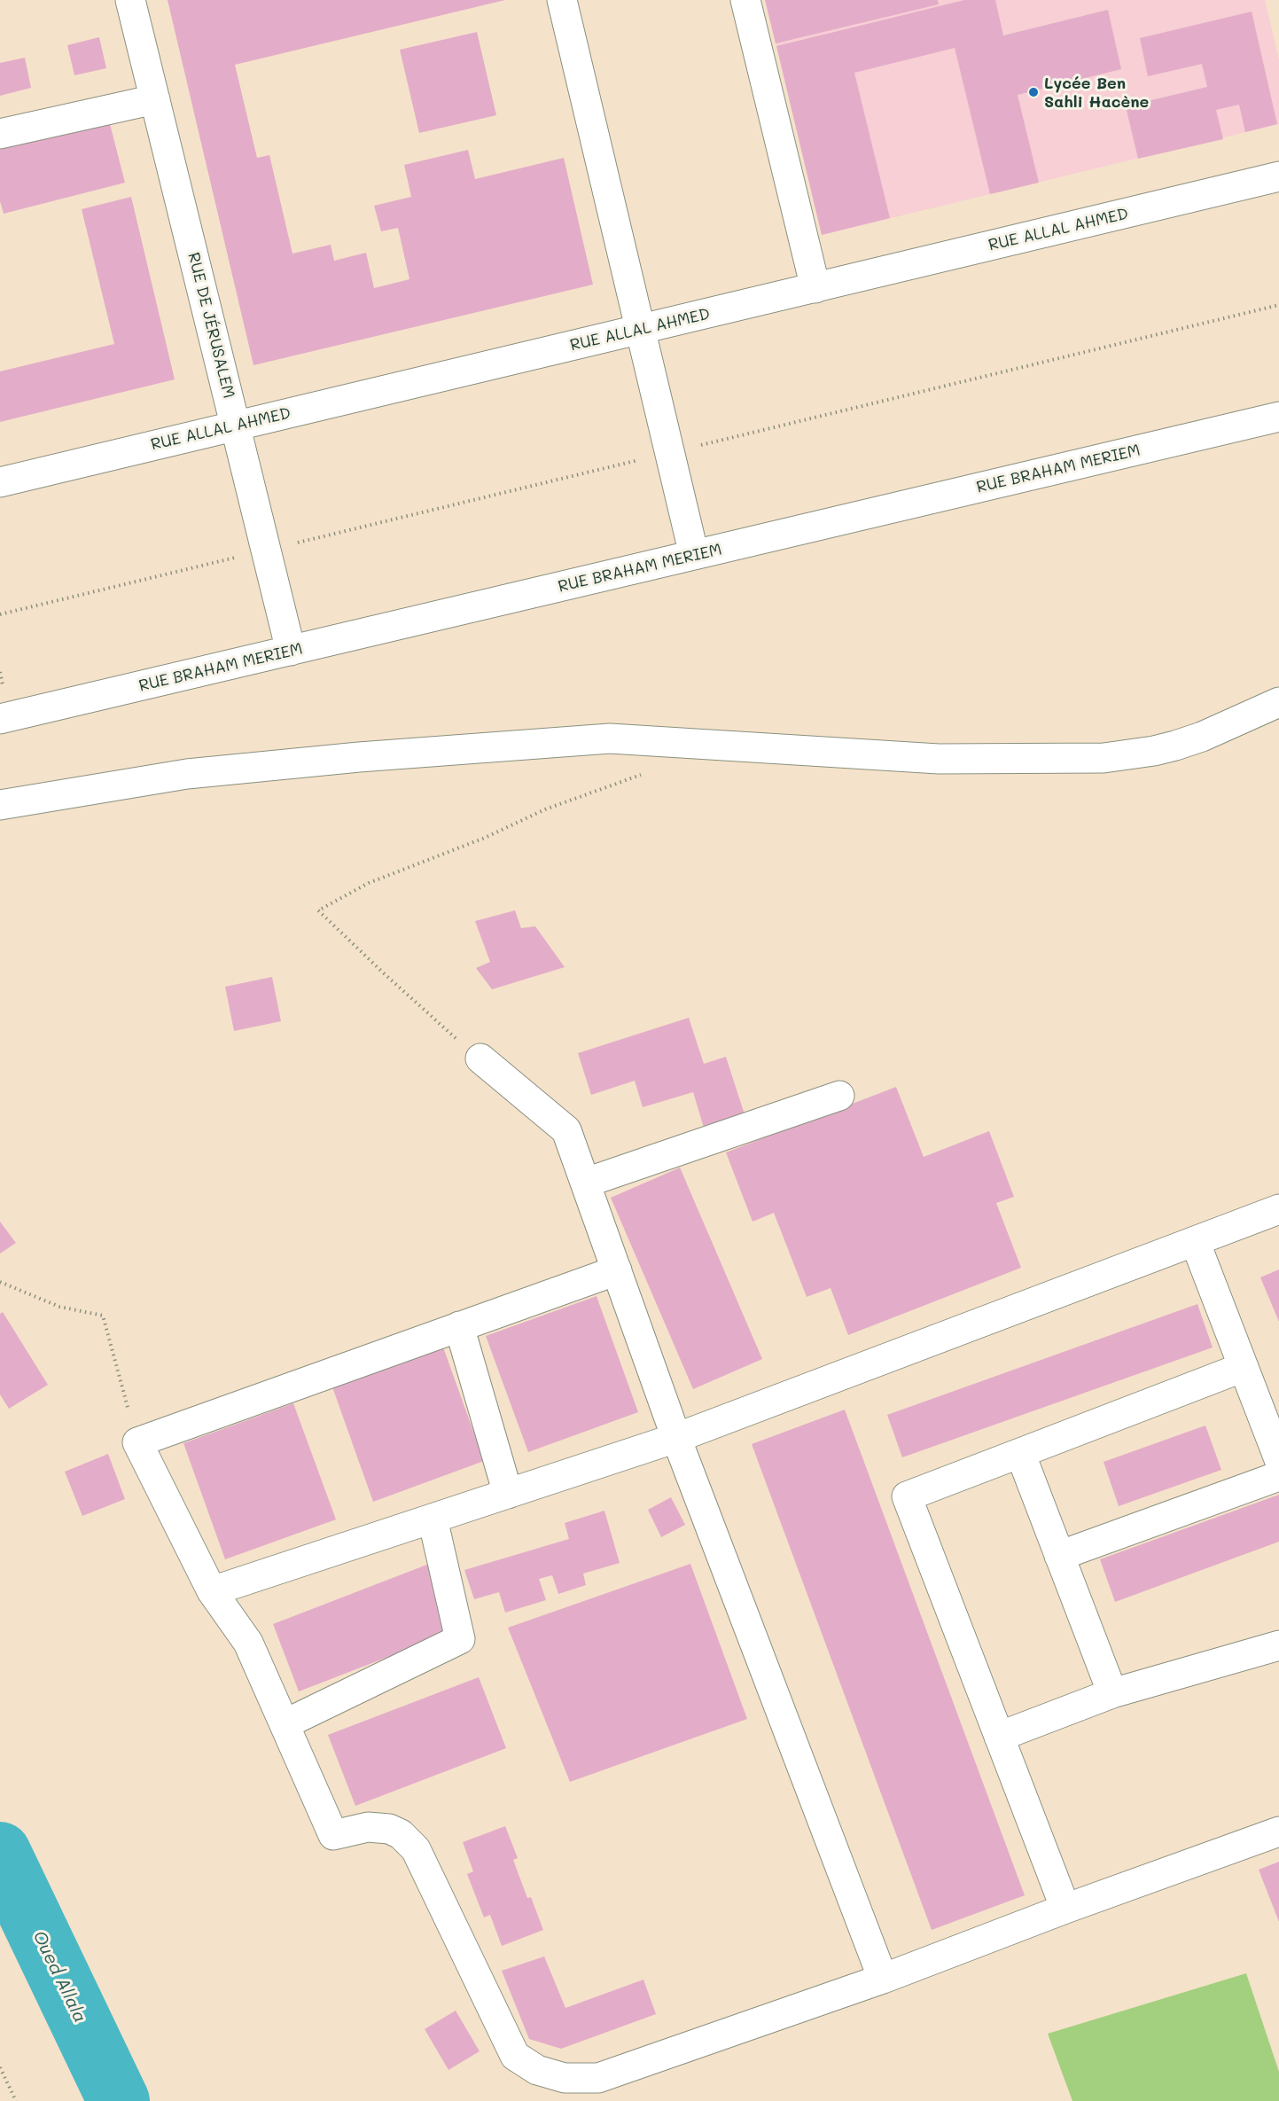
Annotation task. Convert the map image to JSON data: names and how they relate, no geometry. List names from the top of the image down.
{
  "streets": {
    "street": ["RUE ALLAL AHMED", "RUE DE JÉRUSALEM", "RUE BRAHAM MERIEM"]
  },
  "crossings": [
    ["RUE ALLAL AHMED", "RUE DE JÉRUSALEM"],
    ["RUE DE JÉRUSALEM", "RUE BRAHAM MERIEM"]
  ],
  "water": ["Oued Allala"],
  "places": ["Lycée Ben Sahli Hacène"]
}
